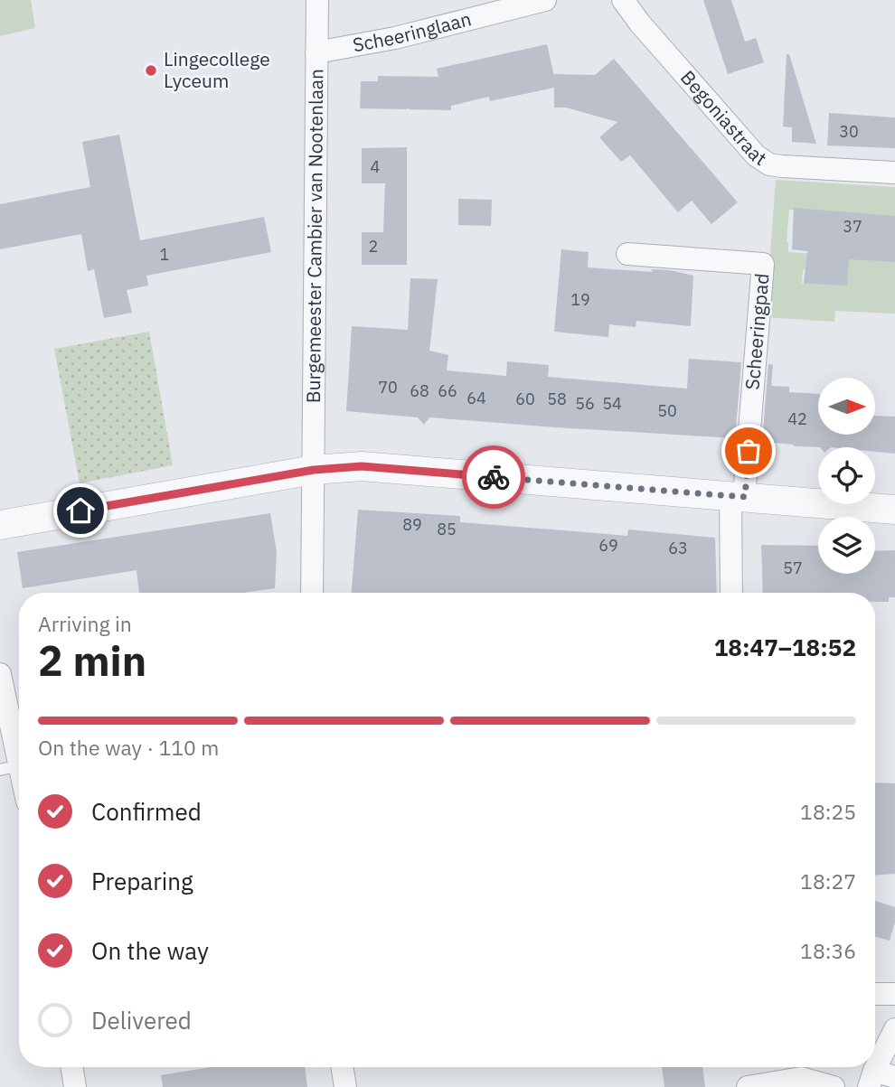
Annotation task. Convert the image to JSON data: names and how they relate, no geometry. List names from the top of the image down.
{
  "streets": {
    "street": [
      "Scheeringlaan",
      "Begoniastraat",
      "Burgemeester Cambier van Nootenlaan",
      "Scheeringpad"
    ]
  },
  "crossings": [
    ["Scheeringlaan", "Burgemeester Cambier van Nootenlaan"]
  ],
  "places": ["Lingecollege Lyceum"],
  "house_numbers": [
    "30",
    "4",
    "37",
    "2",
    "1",
    "19",
    "70",
    "68",
    "66",
    "64",
    "60",
    "58",
    "56",
    "54",
    "50",
    "42",
    "89",
    "85",
    "69",
    "63",
    "57"
  ],
  "north": "right",
  "page": {
    "heading": ["2 min", "Arriving in", "18:47–18:52"],
    "bar": "On the way · 110 m",
    "list": [
      ["Confirmed", "18:25"],
      ["Preparing", "18:27"],
      ["On the way", "18:36"],
      "Delivered"
    ]
  }
}
